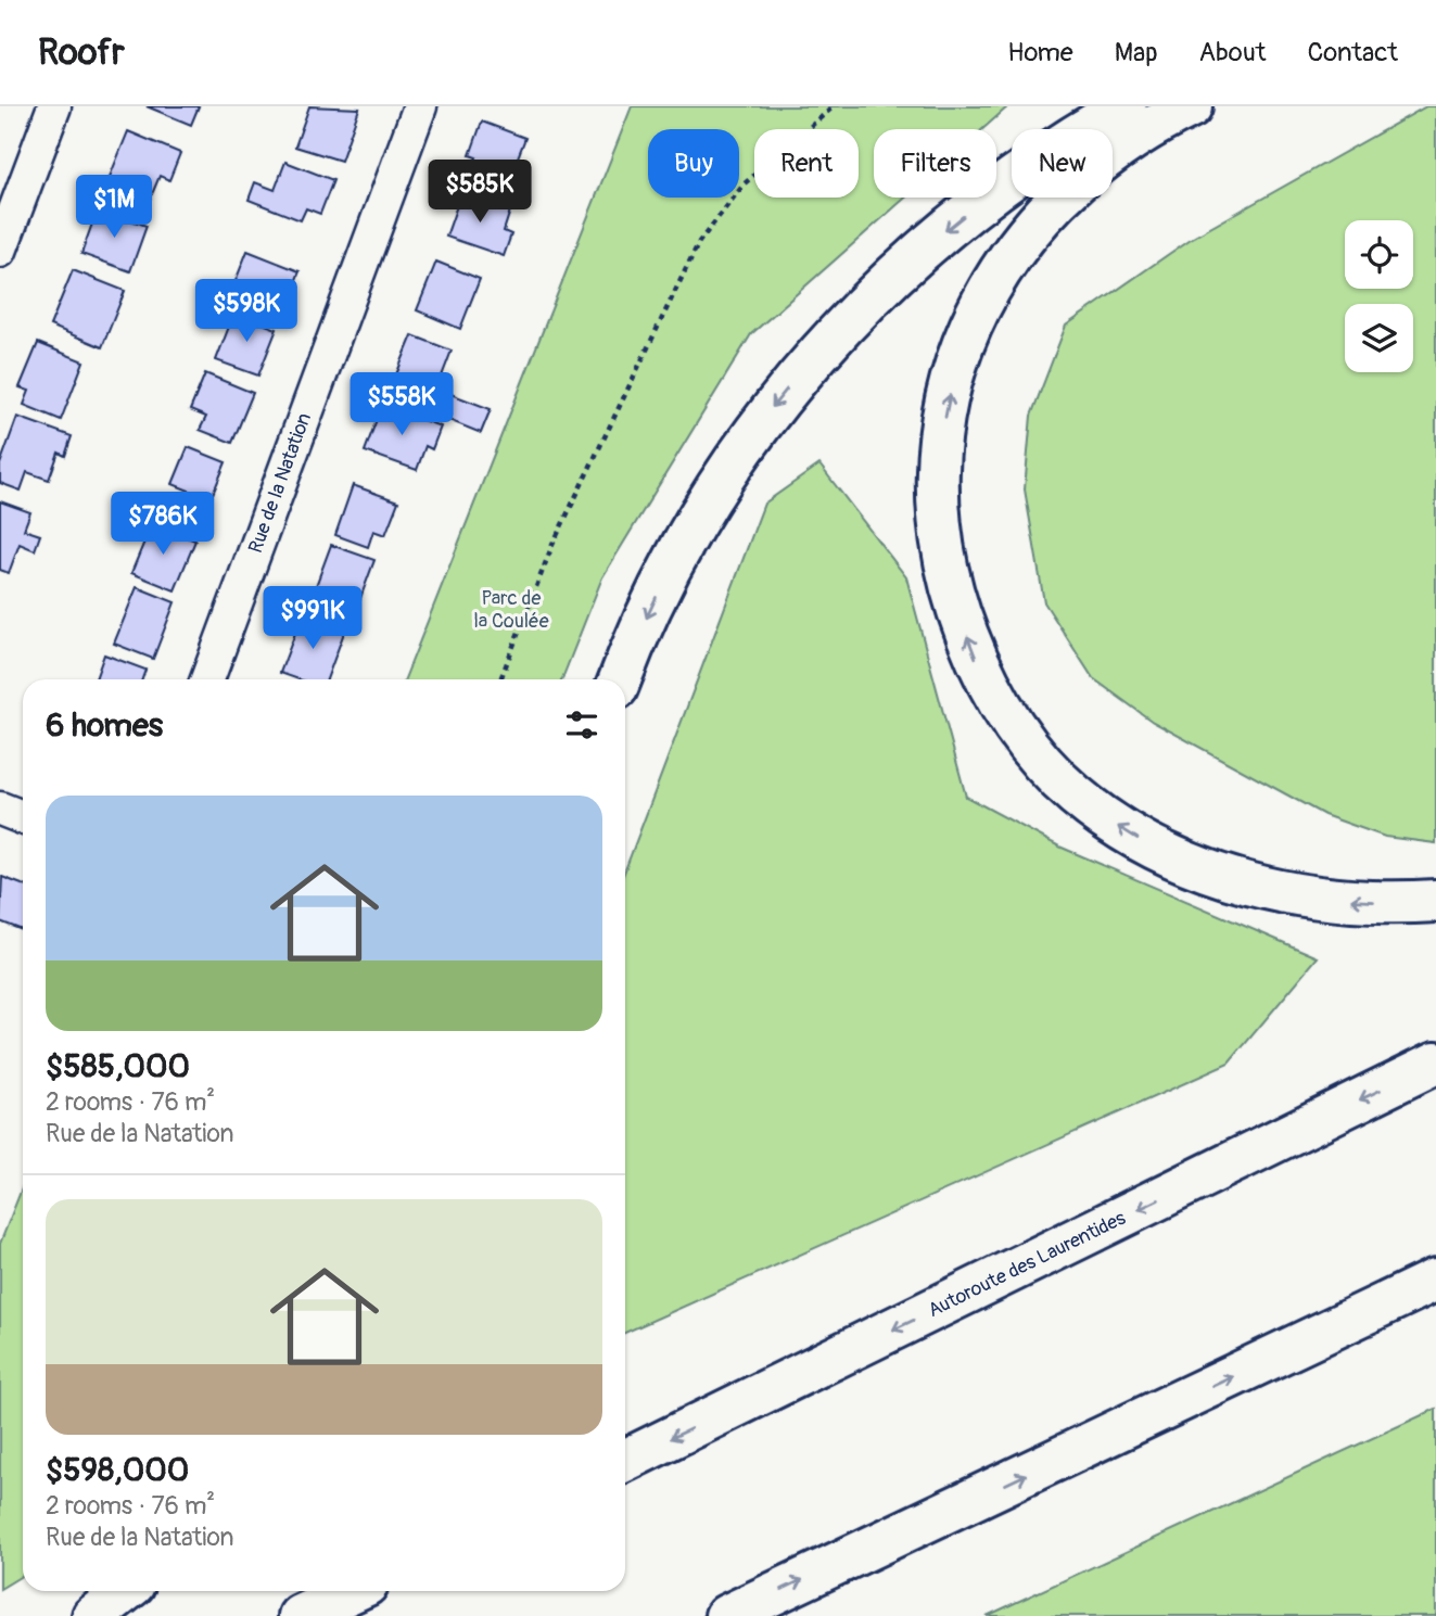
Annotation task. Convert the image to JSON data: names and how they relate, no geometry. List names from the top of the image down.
{
  "streets": {
    "highway": ["Autoroute des Laurentides"],
    "street": ["Rue de la Natation"]
  },
  "parks": ["Parc de la Coulée"],
  "page": {
    "header": "Roofr",
    "nav": [
      "Home",
      "Map",
      "About",
      "Contact"
    ],
    "chip": [
      "Buy",
      "Rent",
      "Filters",
      "New"
    ],
    "price": [
      "$585K",
      "$1M",
      "$598K",
      "$558K",
      "$786K",
      "$991K"
    ],
    "heading": "6 homes",
    "list": [
      {
        "name": "$585,000",
        "note": "2 rooms · 76 m² · Rue de la Natation"
      },
      {
        "name": "$598,000",
        "note": "2 rooms · 76 m² · Rue de la Natation"
      }
    ]
  }
}
